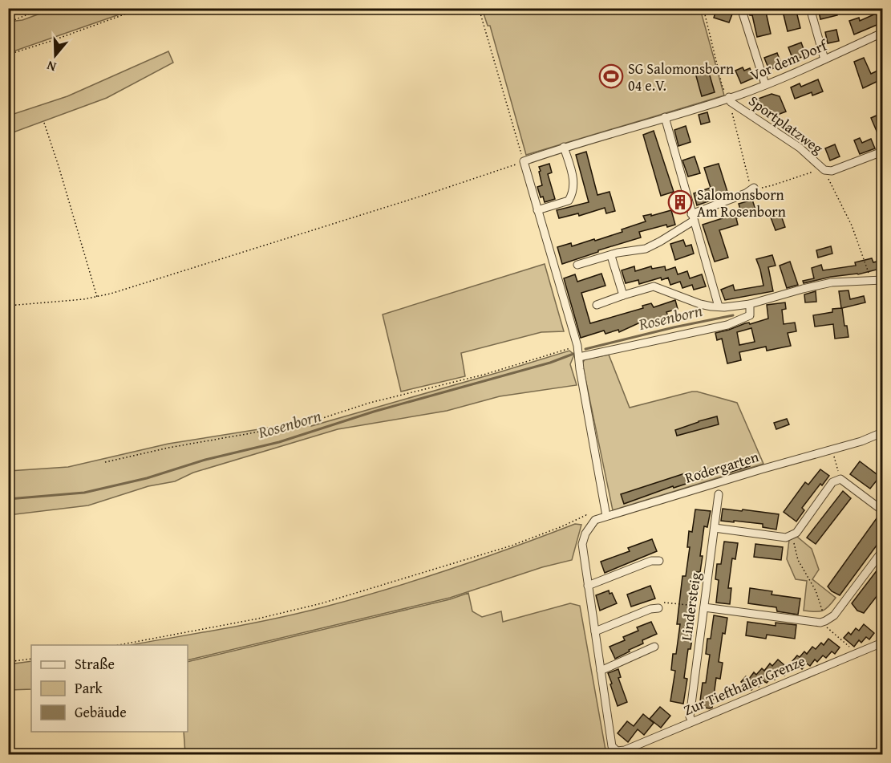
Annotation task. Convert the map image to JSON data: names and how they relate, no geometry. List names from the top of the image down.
{
  "streets": {
    "street": [
      "Vor dem Dorf",
      "Sportplatzweg",
      "Rodergarten",
      "Lindersteig",
      "Zur Tiefthaler Grenze"
    ]
  },
  "crossings": [
    ["Vor dem Dorf", "Sportplatzweg"],
    ["Lindersteig", "Zur Tiefthaler Grenze"]
  ],
  "water": ["Rosenborn"],
  "places": {
    "sports": ["SG Salomonsborn 04 e.V."],
    "building": ["Salomonsborn Am Rosenborn"]
  },
  "legend": ["Straße", "Park", "Gebäude"],
  "north": "bottom"
}
